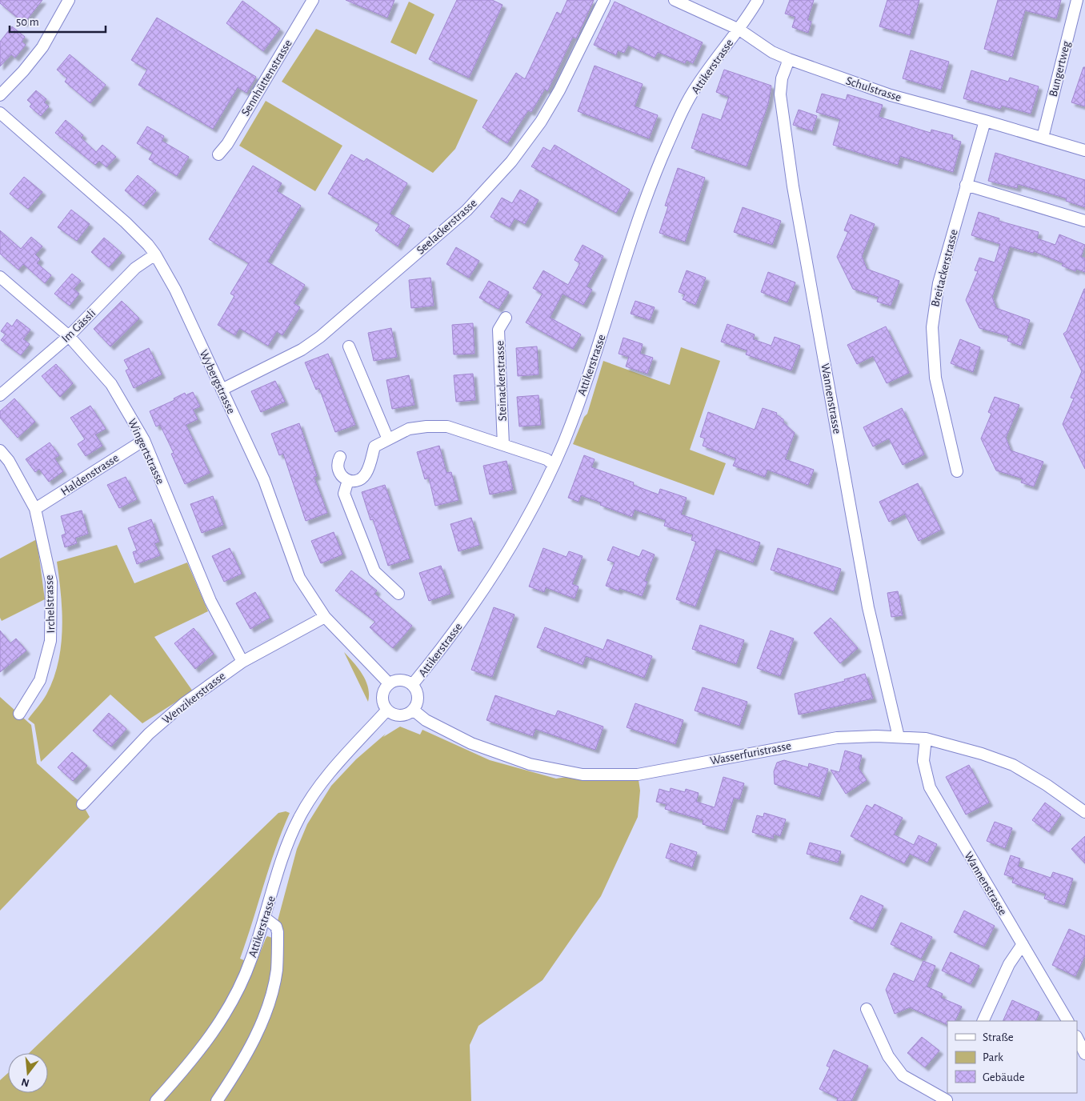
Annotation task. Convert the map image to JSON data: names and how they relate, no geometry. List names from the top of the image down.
{
  "streets": {
    "street": [
      "Attikerstrasse",
      "Bungertweg",
      "Sennhüttenstrasse",
      "Schulstrasse",
      "Seelackerstrasse",
      "Breitackerstrasse",
      "Im Gässli",
      "Steinackerstrasse",
      "Wybergstrasse",
      "Wannenstrasse",
      "Wingertstrasse",
      "Haldenstrasse",
      "Irchelstrasse",
      "Wenzikerstrasse",
      "Wasserfuristrasse"
    ]
  },
  "crossings": [
    ["Attikerstrasse", "Schulstrasse"],
    ["Attikerstrasse", "Wybergstrasse"],
    ["Attikerstrasse", "Wasserfuristrasse"],
    ["Bungertweg", "Schulstrasse"],
    ["Schulstrasse", "Breitackerstrasse"],
    ["Schulstrasse", "Wannenstrasse"],
    ["Seelackerstrasse", "Wybergstrasse"],
    ["Im Gässli", "Wybergstrasse"],
    ["Im Gässli", "Wingertstrasse"],
    ["Wybergstrasse", "Wenzikerstrasse"],
    ["Wybergstrasse", "Wasserfuristrasse"],
    ["Wannenstrasse", "Wasserfuristrasse"],
    ["Wingertstrasse", "Haldenstrasse"],
    ["Wingertstrasse", "Wenzikerstrasse"],
    ["Haldenstrasse", "Irchelstrasse"]
  ],
  "legend": ["Straße", "Park", "Gebäude"],
  "scale_bar": "50 m",
  "north": "bottom"
}
